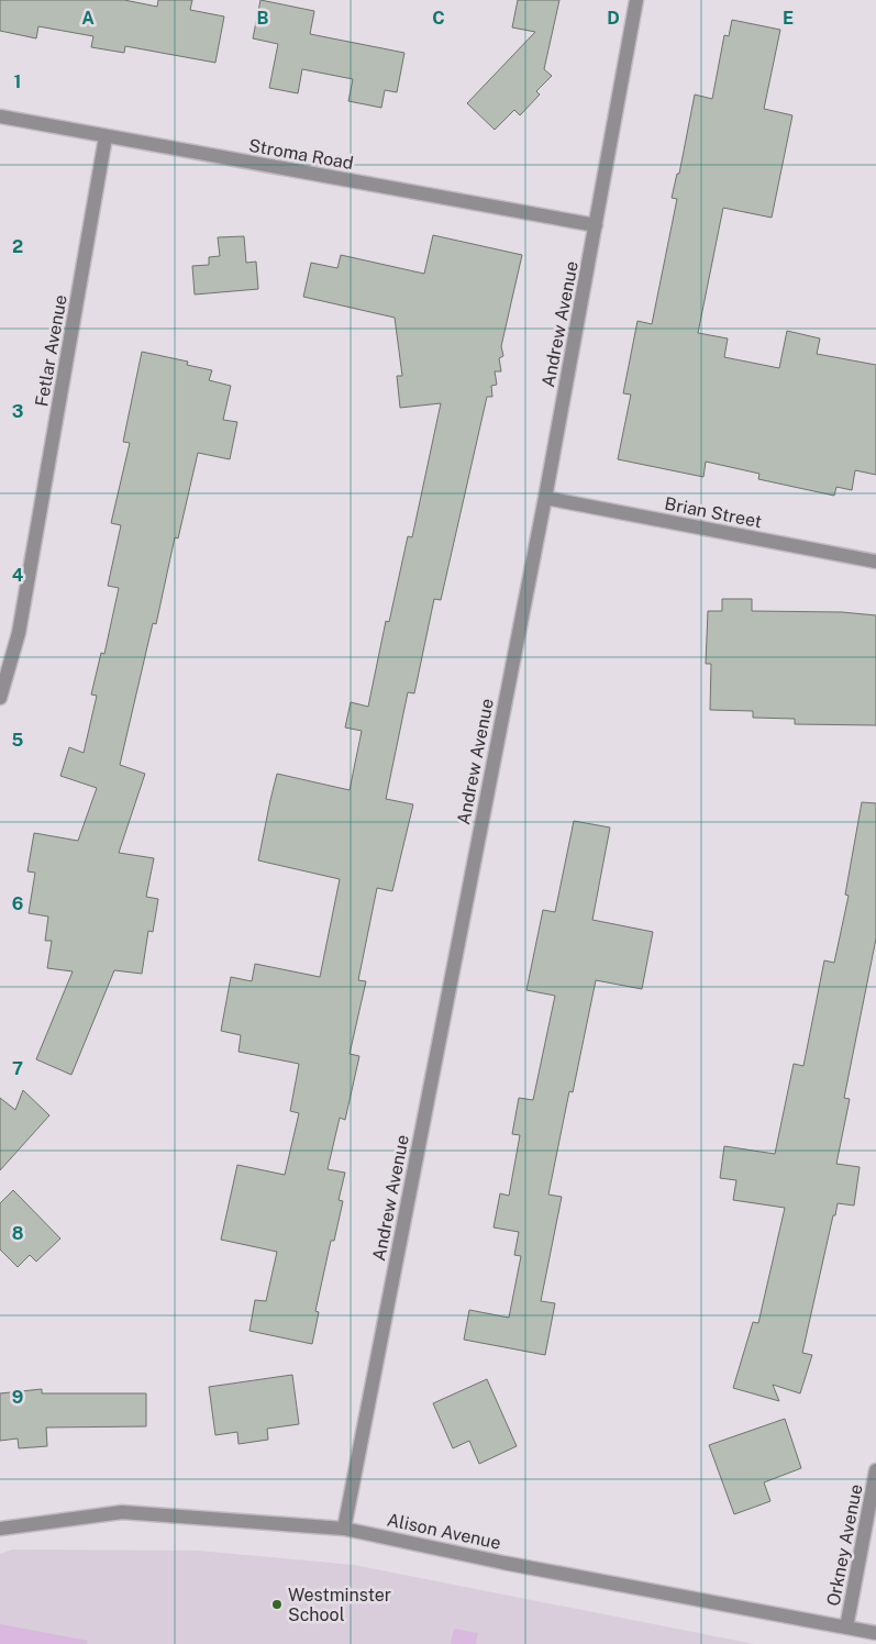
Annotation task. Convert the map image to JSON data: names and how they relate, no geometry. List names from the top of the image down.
{
  "streets": {
    "street": [
      "Stroma Road",
      "Andrew Avenue",
      "Fetlar Avenue",
      "Brian Street",
      "Alison Avenue",
      "Orkney Avenue"
    ]
  },
  "crossings": [
    ["Stroma Road", "Andrew Avenue"],
    ["Stroma Road", "Fetlar Avenue"],
    ["Andrew Avenue", "Brian Street"],
    ["Andrew Avenue", "Alison Avenue"],
    ["Alison Avenue", "Orkney Avenue"]
  ],
  "places": ["Westminster School"],
  "grid": {
    "columns": [
      "A",
      "B",
      "C",
      "D",
      "E"
    ],
    "rows": [
      "1",
      "2",
      "3",
      "4",
      "5",
      "6",
      "7",
      "8",
      "9"
    ]
  }
}
